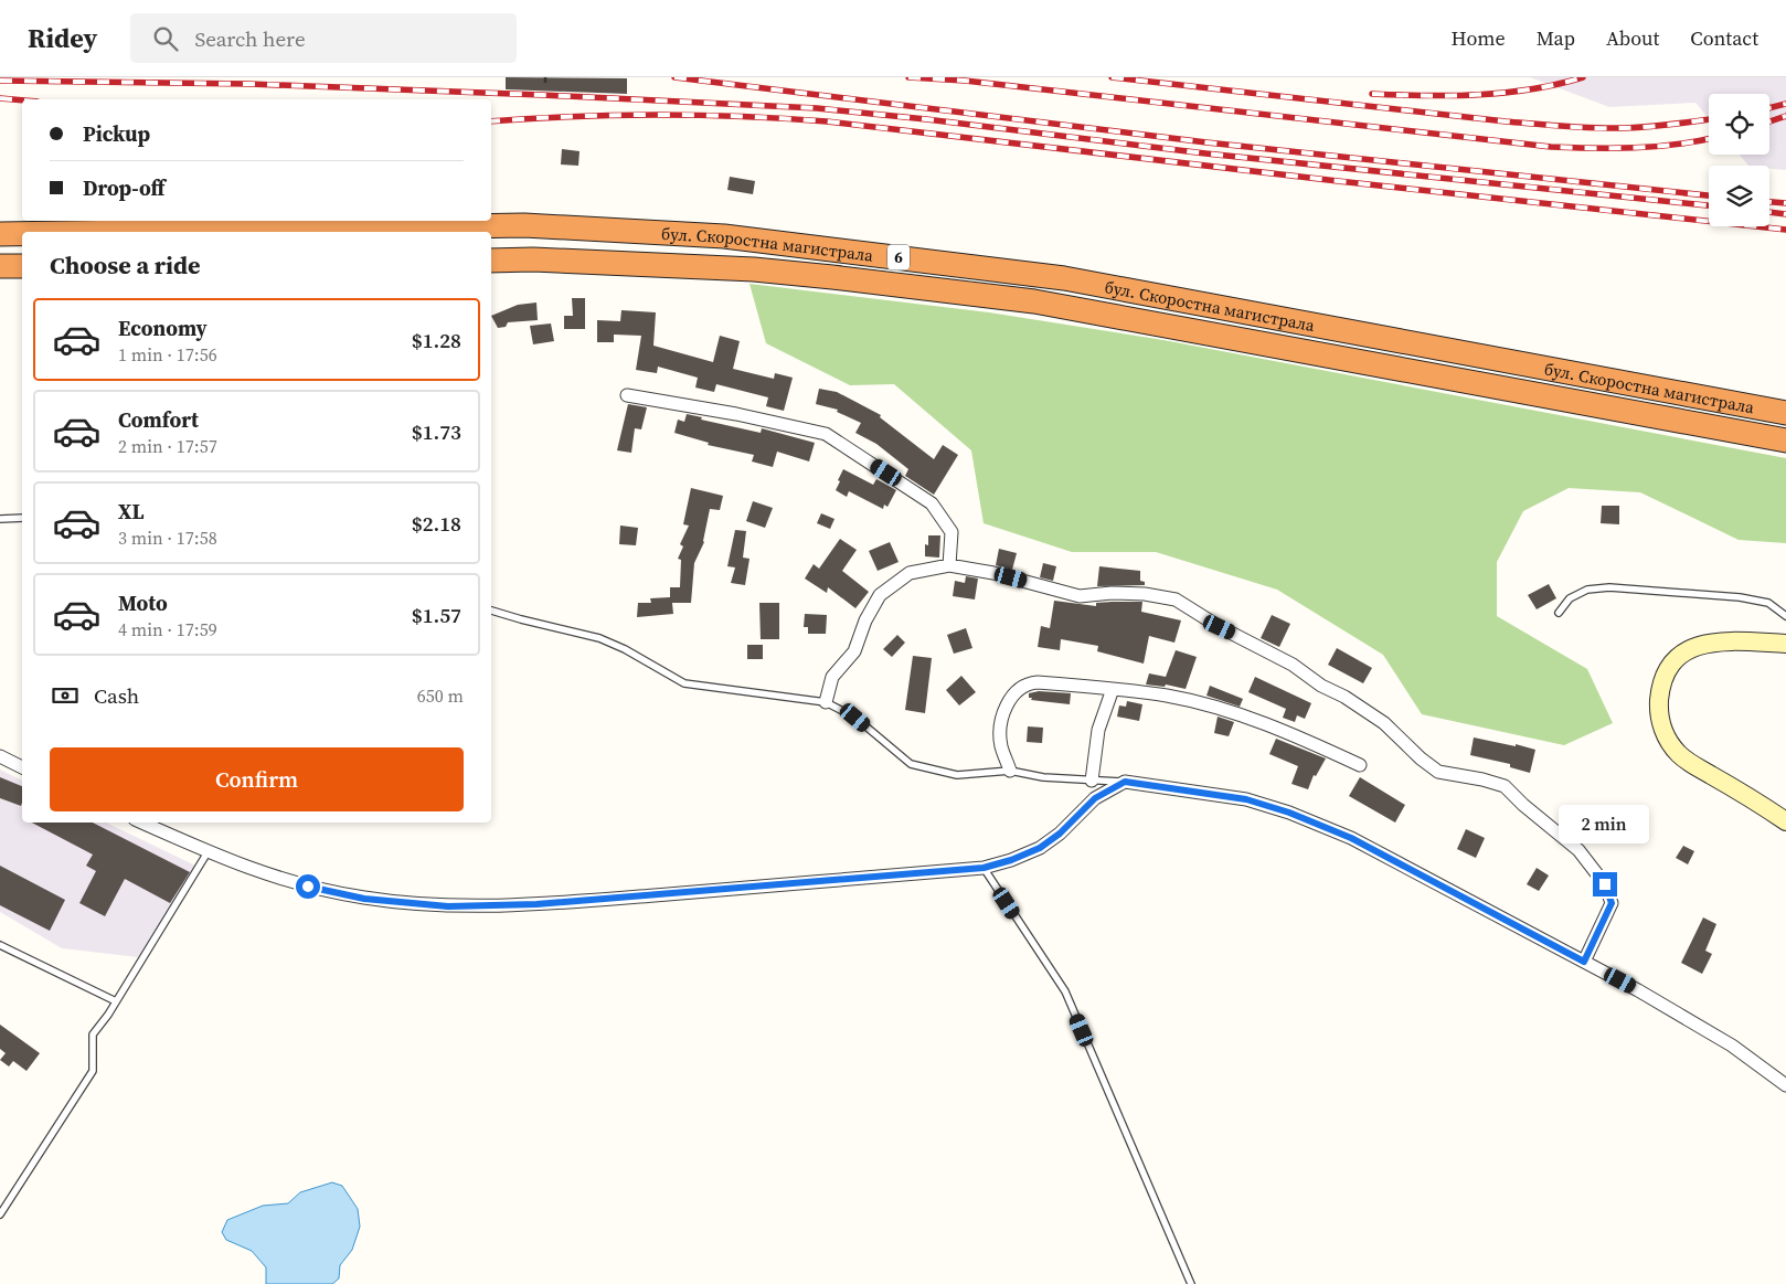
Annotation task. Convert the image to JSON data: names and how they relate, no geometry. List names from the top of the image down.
{
  "streets": {
    "highway": ["бул. Скоростна магистрала", "6"]
  },
  "page": {
    "header": "Ridey",
    "search": "Search here",
    "nav": [
      "Home",
      "Map",
      "About",
      "Contact"
    ],
    "banner": ["Pickup", "Drop-off"],
    "heading": "Choose a ride",
    "list": [
      {
        "name": "Economy",
        "note": "1 min · 17:56",
        "value": "$1.28"
      },
      {
        "name": "Comfort",
        "note": "2 min · 17:57",
        "value": "$1.73"
      },
      {
        "name": "XL",
        "note": "3 min · 17:58",
        "value": "$2.18"
      },
      {
        "name": "Moto",
        "note": "4 min · 17:59",
        "value": "$1.57"
      }
    ],
    "pay": ["Cash", "650 m"],
    "buttons": "Confirm",
    "bubble": "2 min"
  }
}
